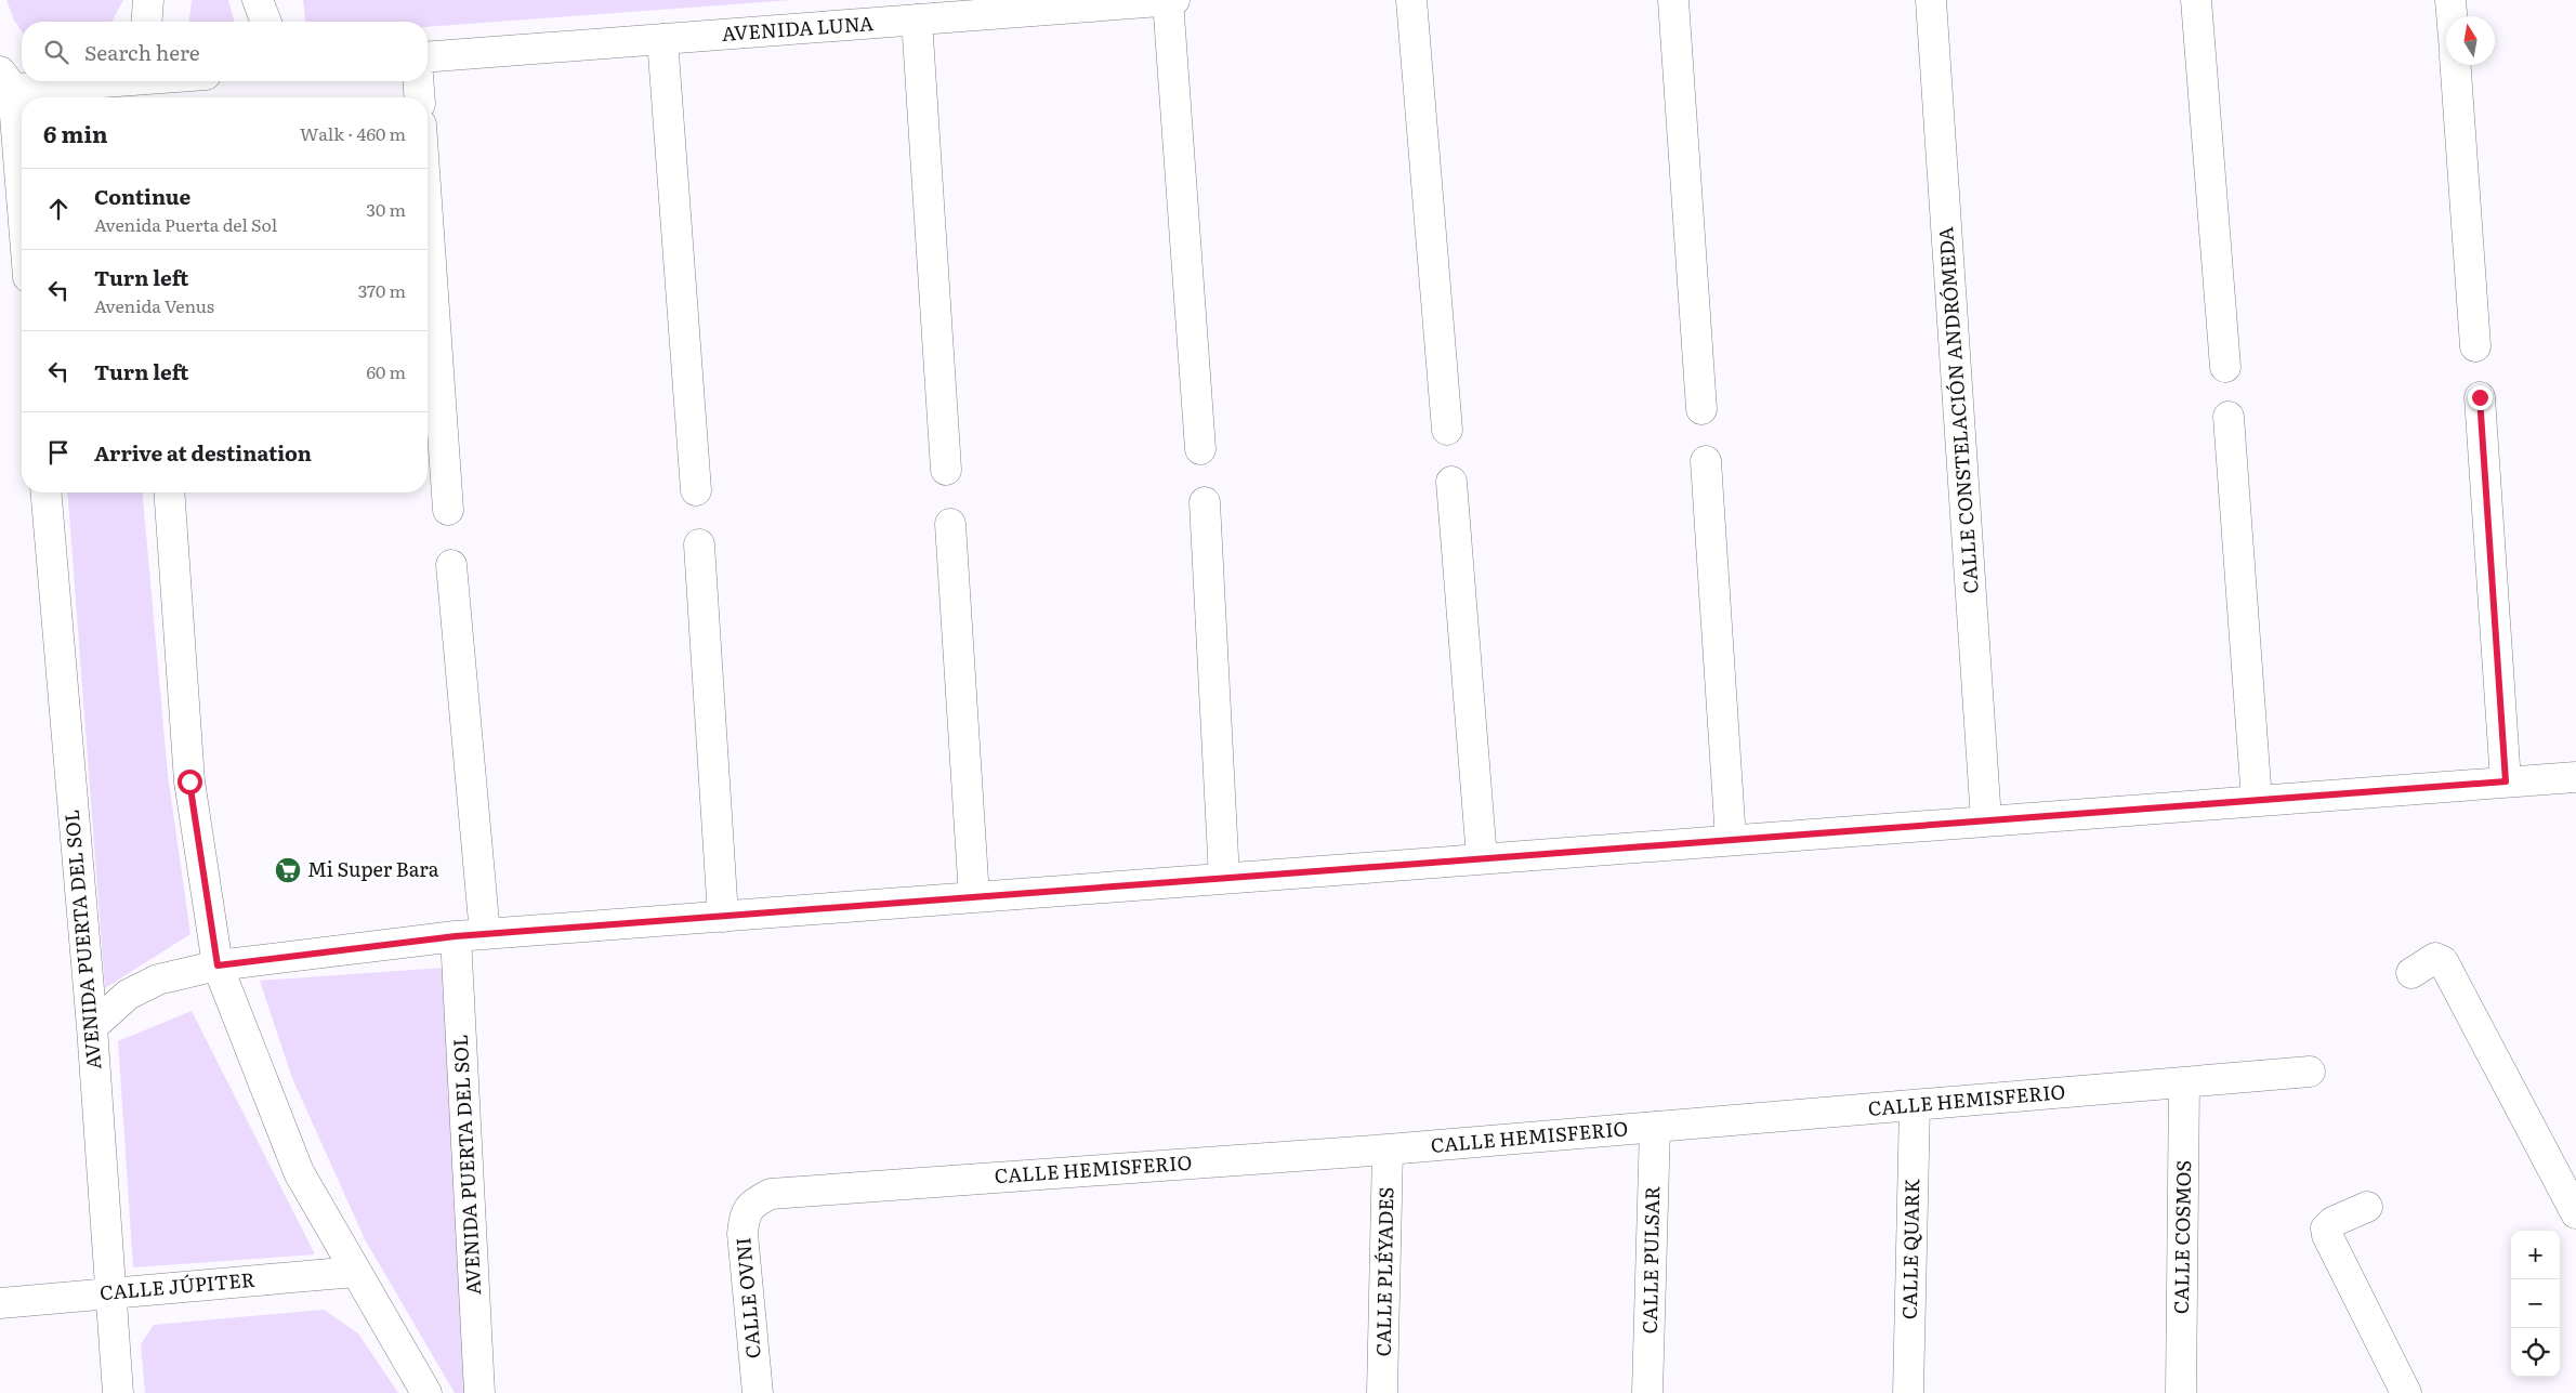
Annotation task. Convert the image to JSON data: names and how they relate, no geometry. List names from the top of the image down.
{
  "streets": {
    "street": [
      "AVENIDA LUNA",
      "CALLE CONSTELACIÓN ANDRÓMEDA",
      "AVENIDA PUERTA DEL SOL",
      "CALLE HEMISFERIO",
      "CALLE COSMOS",
      "CALLE QUARK",
      "CALLE PULSAR",
      "CALLE PLÉYADES",
      "CALLE JÚPITER",
      "CALLE OVNI"
    ]
  },
  "crossings": [
    ["AVENIDA PUERTA DEL SOL", "CALLE JÚPITER"],
    ["CALLE HEMISFERIO", "CALLE COSMOS"],
    ["CALLE HEMISFERIO", "CALLE QUARK"],
    ["CALLE HEMISFERIO", "CALLE PULSAR"],
    ["CALLE HEMISFERIO", "CALLE PLÉYADES"],
    ["CALLE HEMISFERIO", "CALLE OVNI"]
  ],
  "places": {
    "supermarket": ["Mi Super Bara"]
  },
  "north": "top",
  "page": {
    "search": "Search here",
    "heading": ["6 min", "Walk · 460 m"],
    "list": [
      ["Continue", "Avenida Puerta del Sol", "30 m"],
      ["Turn left", "Avenida Venus", "370 m"],
      ["Turn left", "60 m"],
      "Arrive at destination"
    ],
    "map_buttons": ["+", "−"]
  }
}
